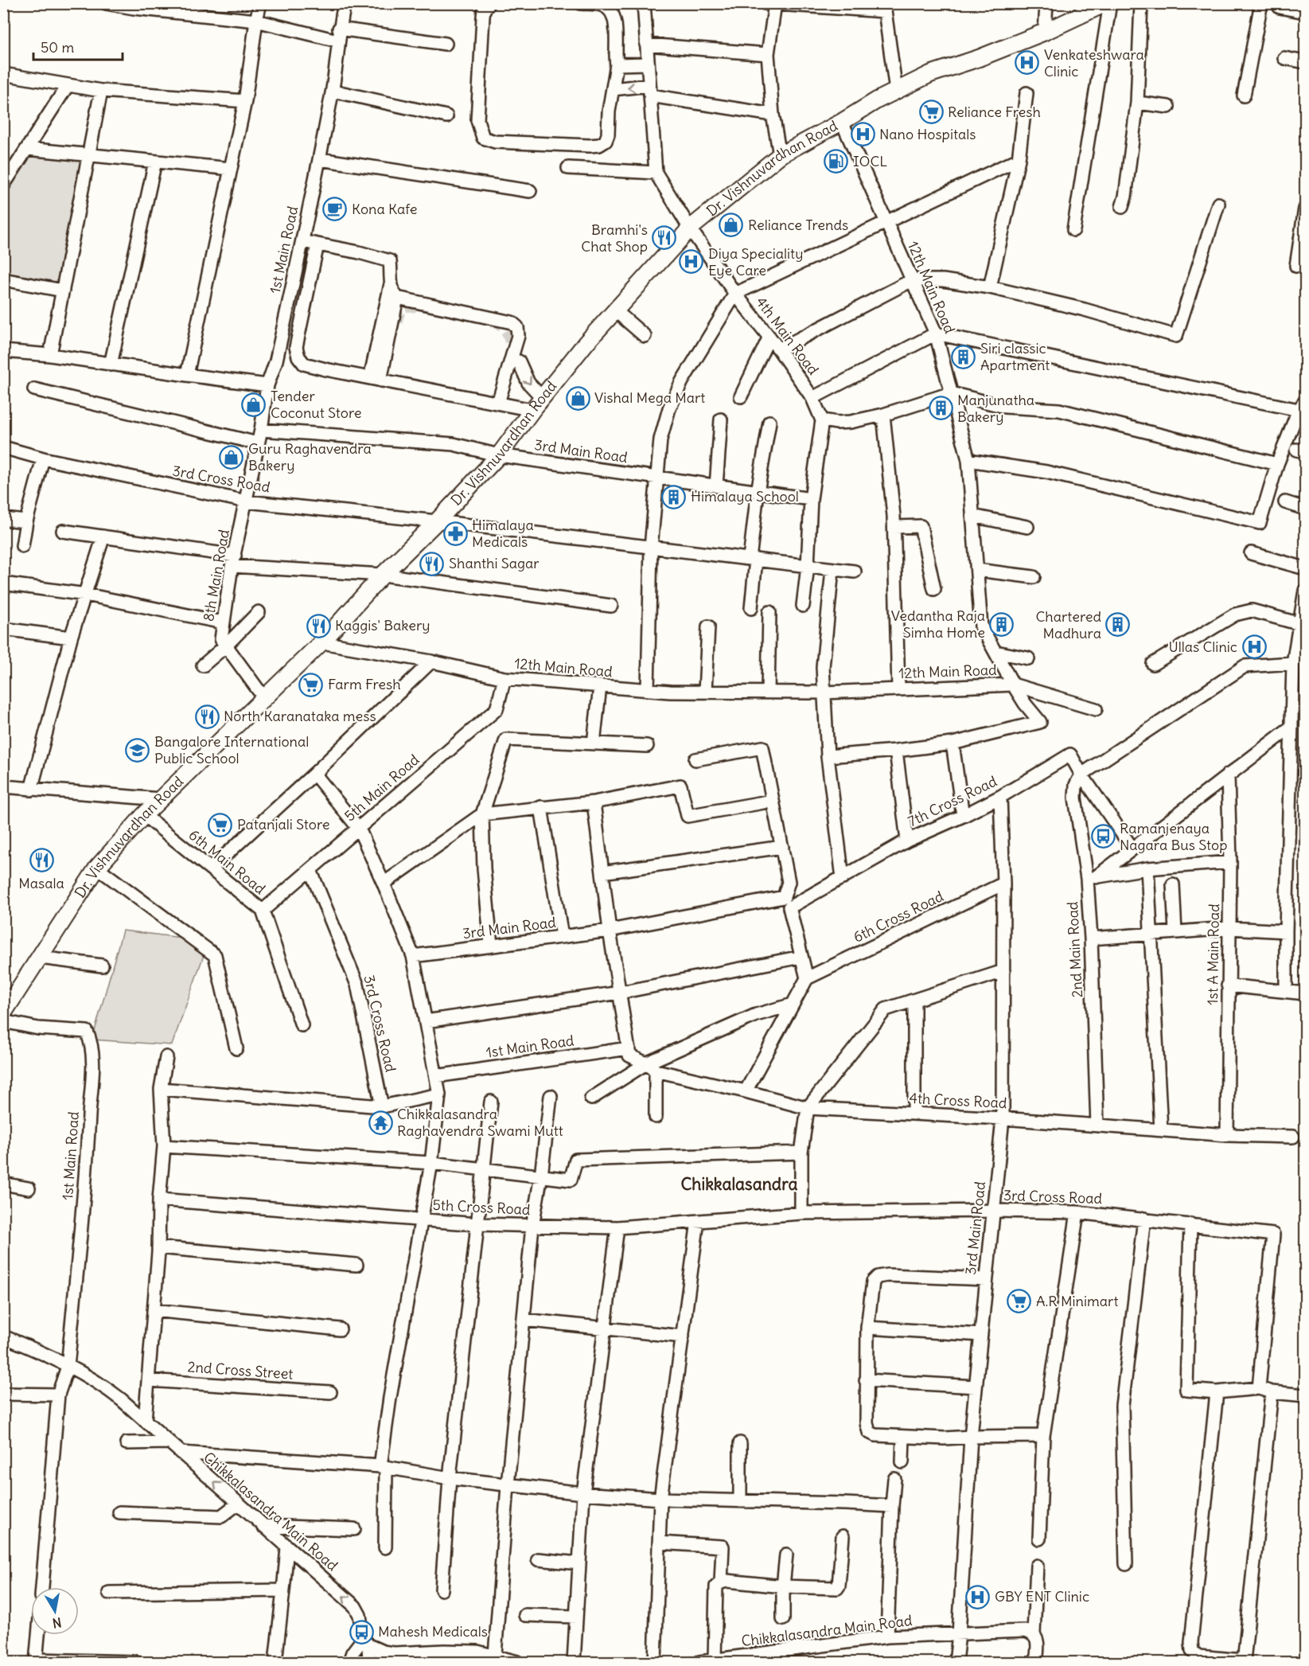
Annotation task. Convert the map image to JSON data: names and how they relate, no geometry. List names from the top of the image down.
{
  "streets": {
    "main road": ["Dr. Vishnuvardhan Road"],
    "street": [
      "1st Main Road",
      "12th Main Road",
      "4th Main Road",
      "3rd Main Road",
      "3rd Cross Road",
      "8th Main Road",
      "5th Main Road",
      "7th Cross Road",
      "6th Main Road",
      "6th Cross Road",
      "2nd Main Road",
      "1st A Main Road",
      "4th Cross Road",
      "5th Cross Road",
      "2nd Cross Street",
      "Chikkalasandra Main Road"
    ]
  },
  "crossings": [
    ["Dr. Vishnuvardhan Road", "12th Main Road"],
    ["Dr. Vishnuvardhan Road", "4th Main Road"],
    ["Dr. Vishnuvardhan Road", "3rd Main Road"],
    ["Dr. Vishnuvardhan Road", "3rd Cross Road"],
    ["Dr. Vishnuvardhan Road", "8th Main Road"],
    ["Dr. Vishnuvardhan Road", "6th Main Road"],
    ["1st Main Road", "3rd Main Road"],
    ["1st Main Road", "3rd Cross Road"],
    ["1st Main Road", "8th Main Road"],
    ["1st Main Road", "4th Cross Road"],
    ["1st Main Road", "Chikkalasandra Main Road"],
    ["12th Main Road", "5th Main Road"],
    ["3rd Main Road", "3rd Cross Road"],
    ["3rd Main Road", "7th Cross Road"],
    ["3rd Main Road", "6th Cross Road"],
    ["3rd Main Road", "4th Cross Road"],
    ["3rd Main Road", "Chikkalasandra Main Road"],
    ["3rd Cross Road", "8th Main Road"],
    ["3rd Cross Road", "5th Main Road"],
    ["3rd Cross Road", "5th Cross Road"],
    ["5th Main Road", "6th Main Road"],
    ["7th Cross Road", "6th Cross Road"],
    ["7th Cross Road", "2nd Main Road"],
    ["2nd Main Road", "4th Cross Road"],
    ["1st A Main Road", "4th Cross Road"]
  ],
  "districts": ["Chikkalasandra"],
  "places": {
    "hospital": [
      "Venkateshwara Clinic",
      "Nano Hospitals",
      "Diya Speciality Eye Care",
      "Ullas Clinic",
      "GBY ENT Clinic"
    ],
    "supermarket": [
      "Reliance Fresh",
      "Farm Fresh",
      "Patanjali Store",
      "A.R Minimart"
    ],
    "fuel station": ["IOCL"],
    "cafe": ["Kona Kafe"],
    "shop": [
      "Reliance Trends",
      "Vishal Mega Mart",
      "Tender Coconut Store",
      "Guru Raghavendra Bakery"
    ],
    "restaurant": [
      "Bramhi's Chat Shop",
      "Shanthi Sagar",
      "Kaggis' Bakery",
      "North Karanataka mess",
      "Masala"
    ],
    "building": [
      "Siri classic Apartment",
      "Manjunatha Bakery",
      "Himalaya School",
      "Vedantha Raja Simha Home",
      "Chartered Madhura"
    ],
    "pharmacy": ["Himalaya Medicals"],
    "school or university": ["Bangalore International Public School"],
    "bus stop": ["Ramanjenaya Nagara Bus Stop", "Mahesh Medicals"],
    "temple": ["Chikkalasandra Raghavendra Swami Mutt"]
  },
  "scale_bar": "50 m",
  "north": "bottom"
}
